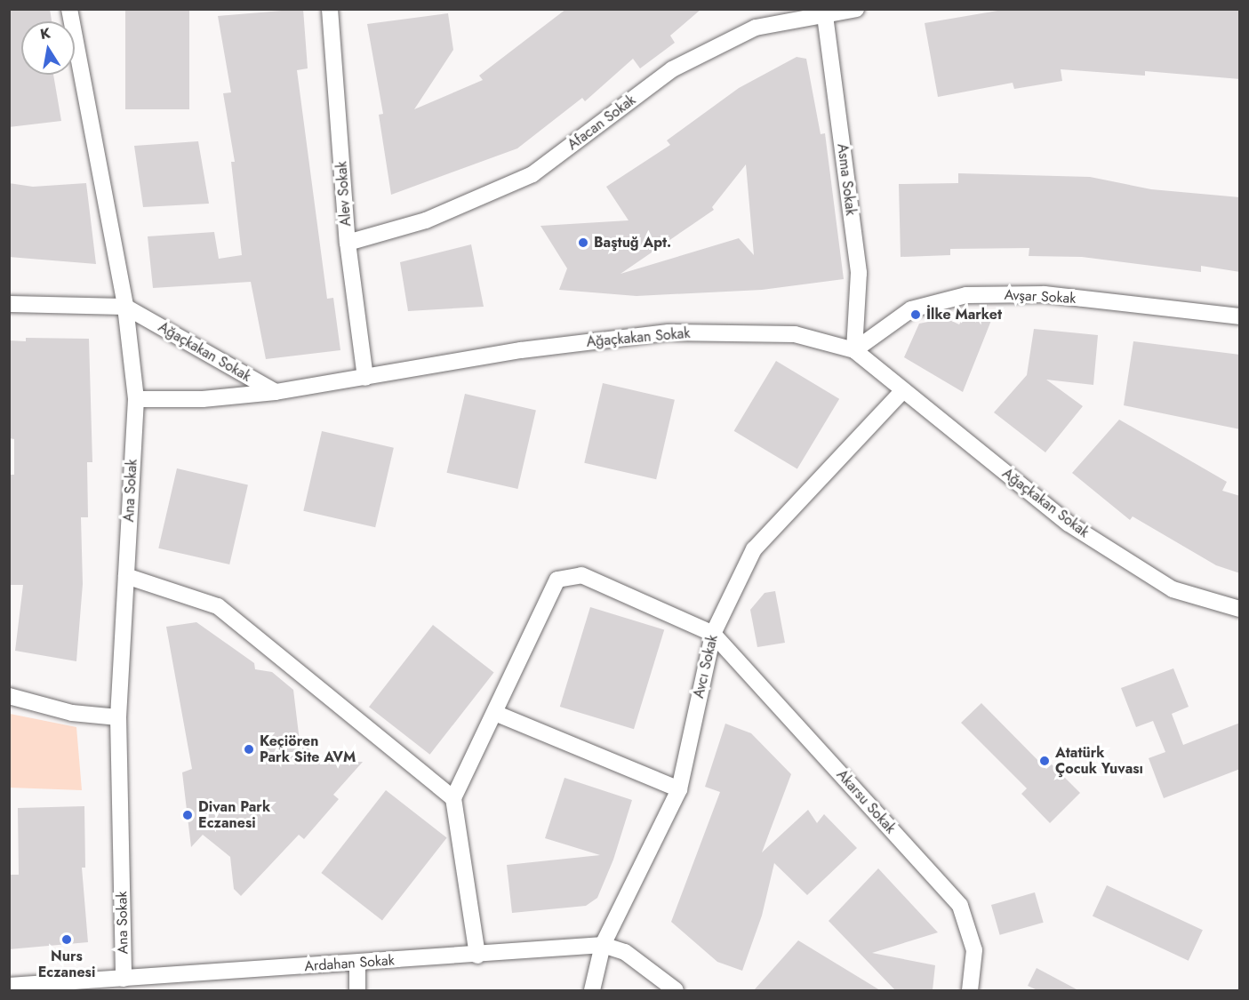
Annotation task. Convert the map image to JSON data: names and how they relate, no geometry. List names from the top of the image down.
{
  "streets": {
    "street": [
      "Afacan Sokak",
      "Asma Sokak",
      "Alev Sokak",
      "Avşar Sokak",
      "Ağaçkakan Sokak",
      "Ana Sokak",
      "Avcı Sokak",
      "Akarsu Sokak",
      "Ardahan Sokak"
    ]
  },
  "crossings": [
    ["Afacan Sokak", "Asma Sokak"],
    ["Afacan Sokak", "Alev Sokak"],
    ["Asma Sokak", "Avşar Sokak"],
    ["Asma Sokak", "Ağaçkakan Sokak"],
    ["Alev Sokak", "Ağaçkakan Sokak"],
    ["Avşar Sokak", "Ağaçkakan Sokak"],
    ["Ağaçkakan Sokak", "Ana Sokak"],
    ["Ağaçkakan Sokak", "Avcı Sokak"],
    ["Ana Sokak", "Ardahan Sokak"],
    ["Avcı Sokak", "Akarsu Sokak"],
    ["Avcı Sokak", "Ardahan Sokak"]
  ],
  "places": [
    "Baştuğ Apt.",
    "İlke Market",
    "Keçiören Park Site AVM",
    "Atatürk Çocuk Yuvası",
    "Divan Park Eczanesi",
    "Nurs Eczanesi"
  ],
  "north": "top"
}
